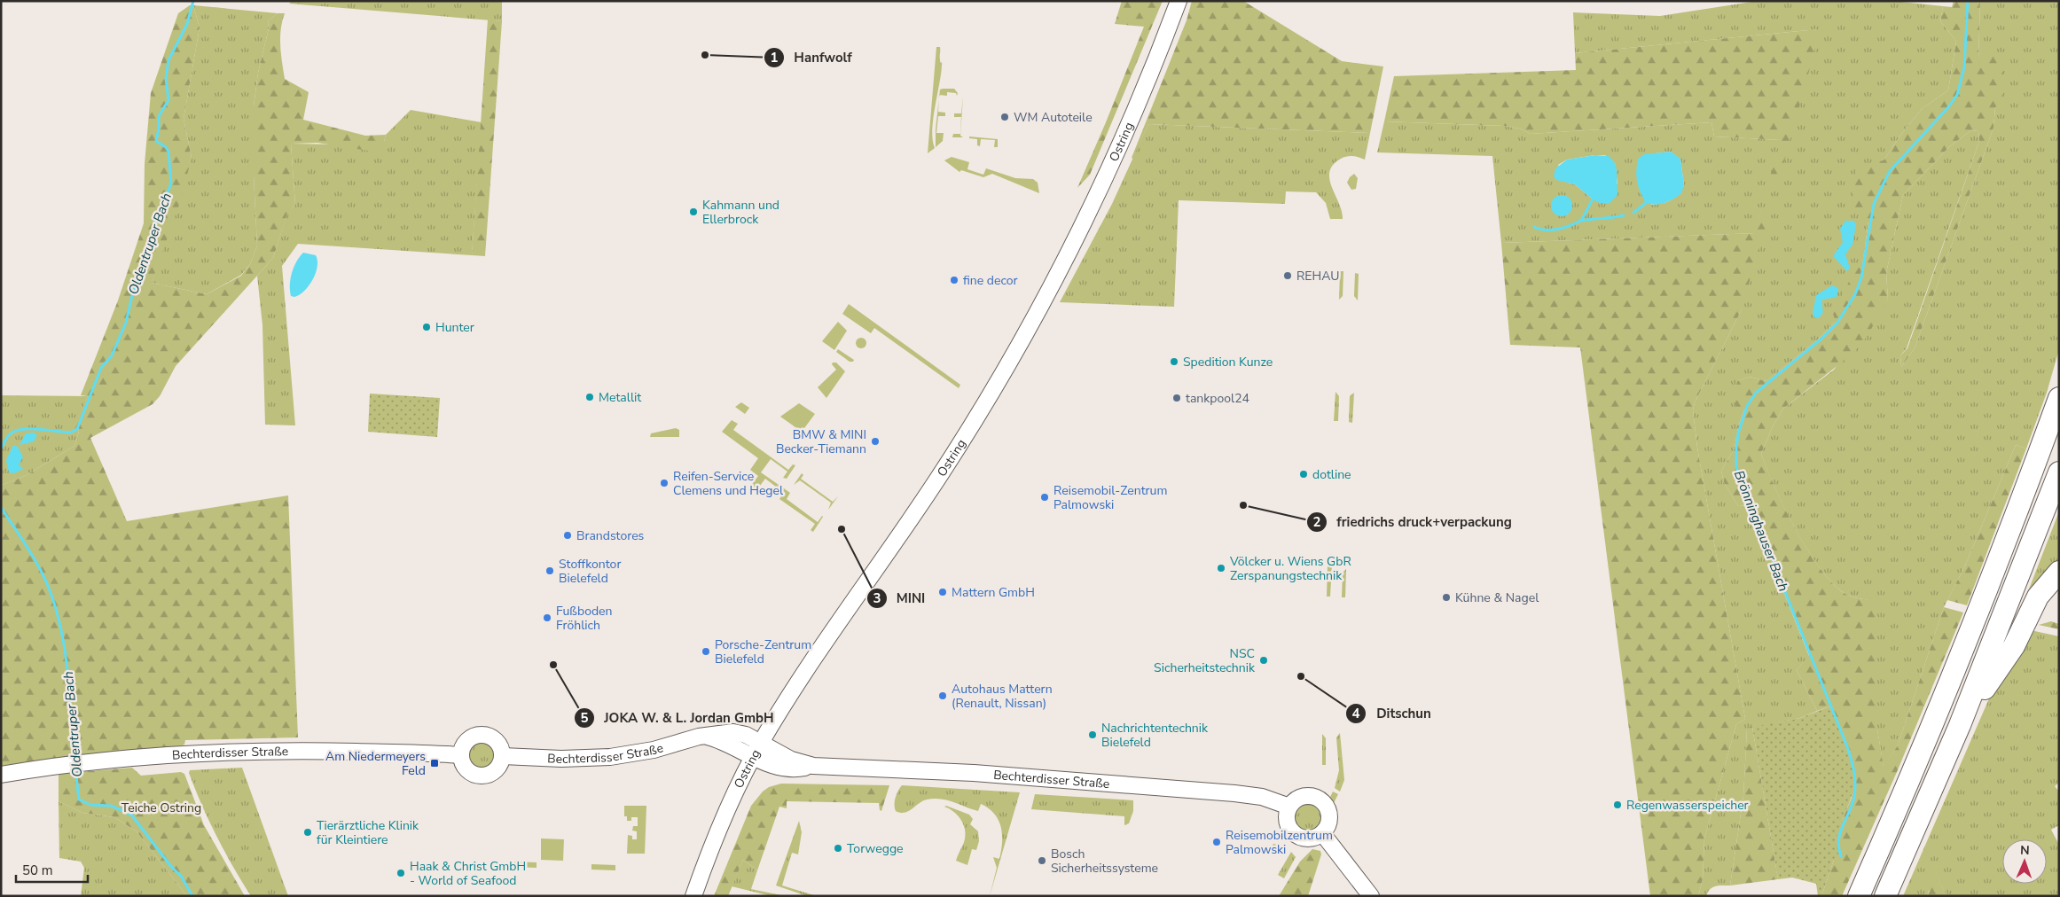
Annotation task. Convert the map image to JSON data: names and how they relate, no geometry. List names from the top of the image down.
{
  "streets": {
    "street": ["Ostring", "Bechterdisser Straße"]
  },
  "crossings": [
    ["Ostring", "Bechterdisser Straße"]
  ],
  "water": ["Oldentruper Bach", "Brönninghauser Bach"],
  "parks": ["Teiche Ostring"],
  "places": {
    "other": [
      "Hanfwolf",
      "WM Autoteile",
      "Kahmann und Ellerbrock",
      "REHAU",
      "fine decor",
      "Hunter",
      "Spedition Kunze",
      "Metallit",
      "tankpool24",
      "BMW & MINI Becker-Tiemann",
      "dotline",
      "Reifen-Service Clemens und Hegel",
      "Reisemobil-Zentrum Palmowski",
      "friedrichs druck+verpackung",
      "MINI",
      "Brandstores",
      "Völcker u. Wiens GbR Zerspanungstechnik",
      "Stoffkontor Bielefeld",
      "Mattern GmbH",
      "Kühne & Nagel",
      "Fußboden Fröhlich",
      "Porsche-Zentrum Bielefeld",
      "NSC Sicherheitstechnik",
      "JOKA W. & L. Jordan GmbH",
      "Ditschun",
      "Autohaus Mattern (Renault, Nissan)",
      "Nachrichtentechnik Bielefeld",
      "Regenwasserspeicher",
      "Tierärztliche Klinik für Kleintiere",
      "Reisemobilzentrum Palmowski",
      "Torwegge",
      "Bosch Sicherheitssysteme",
      "Haak & Christ GmbH - World of Seafood"
    ],
    "transit": ["Am Niedermeyers Feld"]
  },
  "scale_bar": "50 m",
  "north": "top"
}
